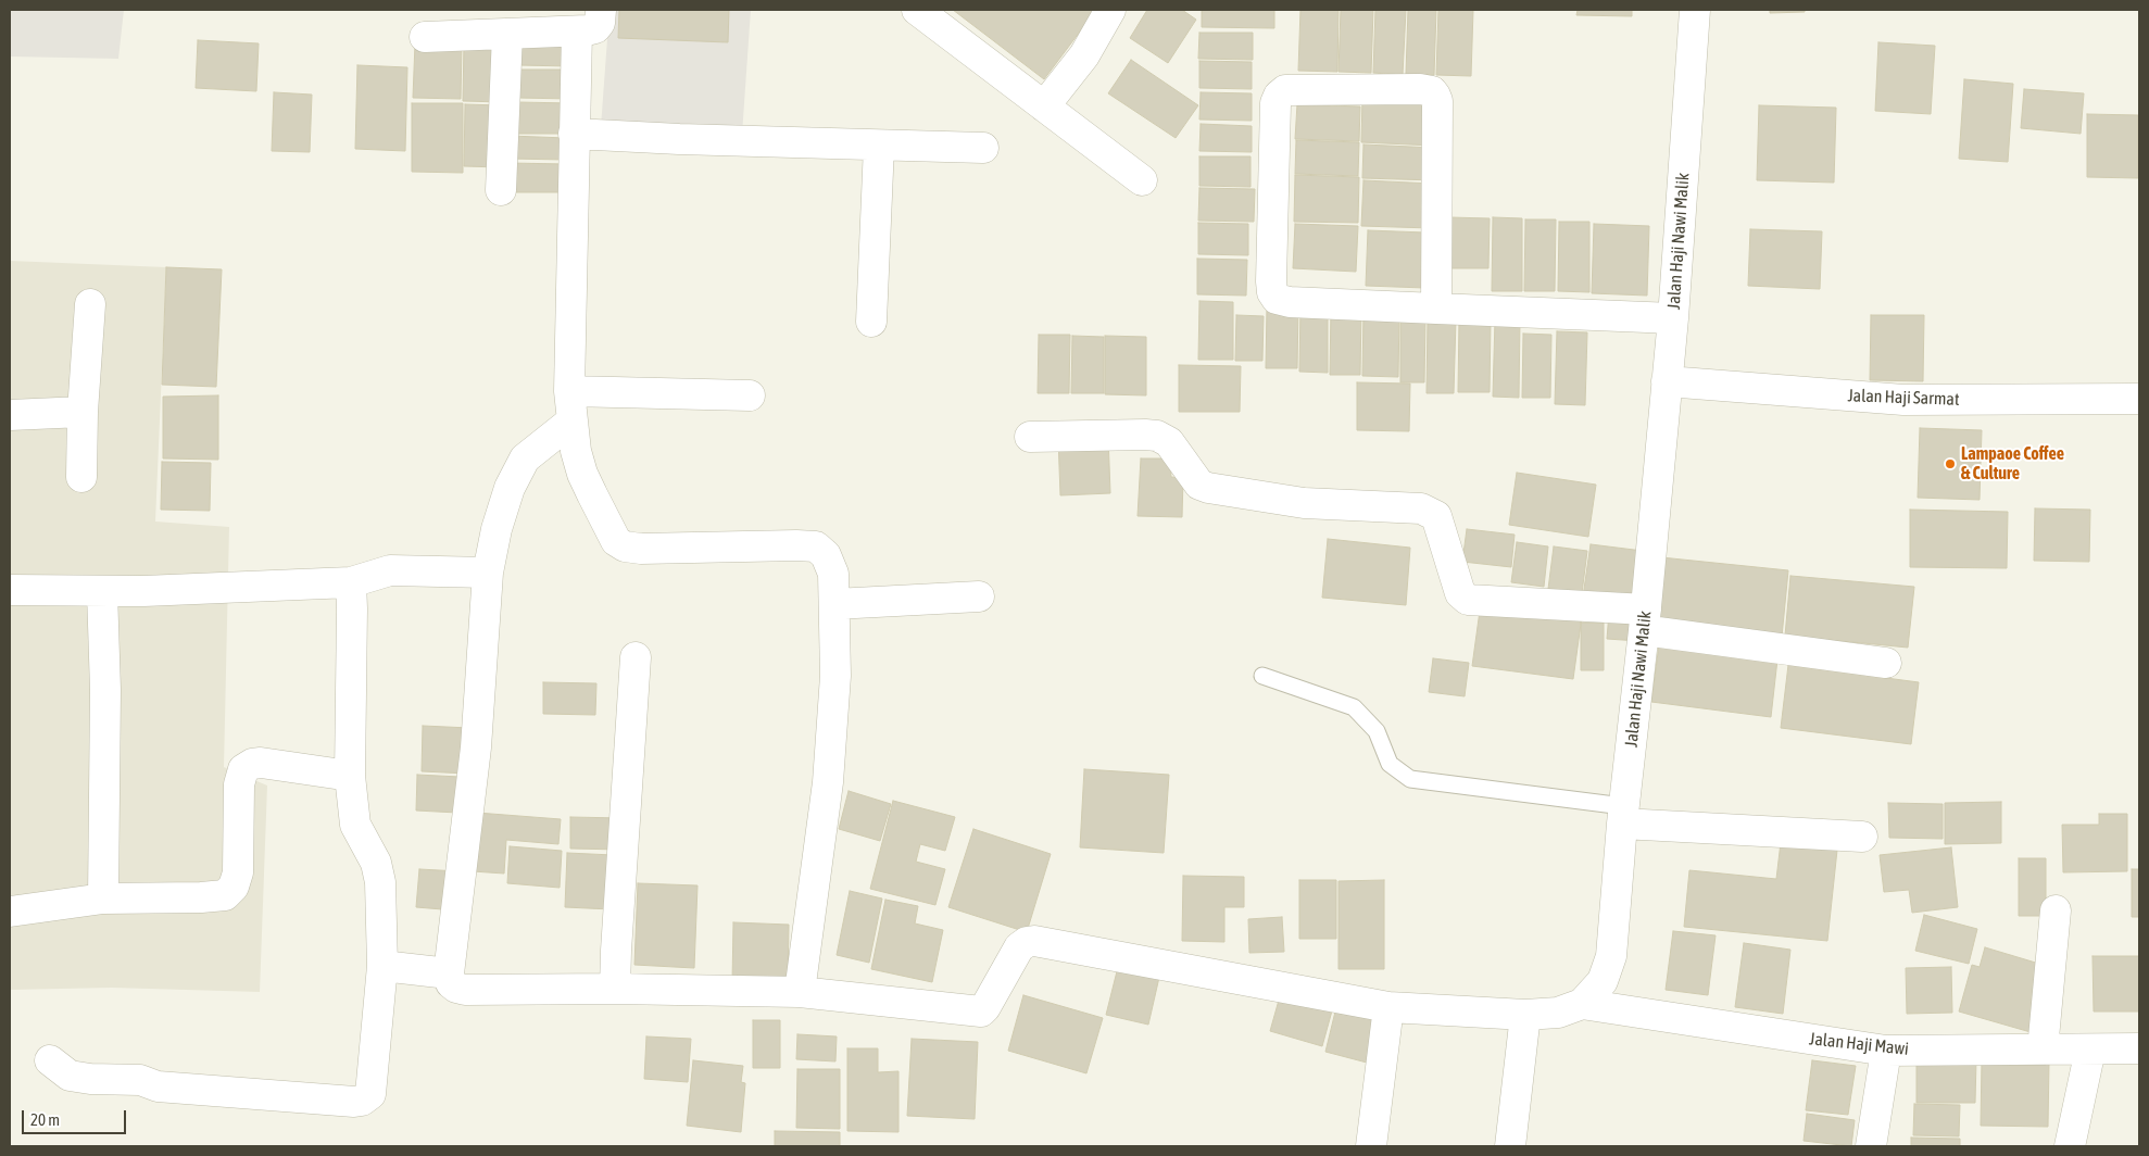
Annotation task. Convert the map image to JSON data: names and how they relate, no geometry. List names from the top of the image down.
{
  "streets": {
    "street": ["Jalan Haji Nawi Malik", "Jalan Haji Sarmat", "Jalan Haji Mawi"]
  },
  "crossings": [
    ["Jalan Haji Nawi Malik", "Jalan Haji Sarmat"],
    ["Jalan Haji Nawi Malik", "Jalan Haji Mawi"]
  ],
  "places": ["Lampaoe Coffee & Culture"],
  "scale_bar": "20 m"
}
